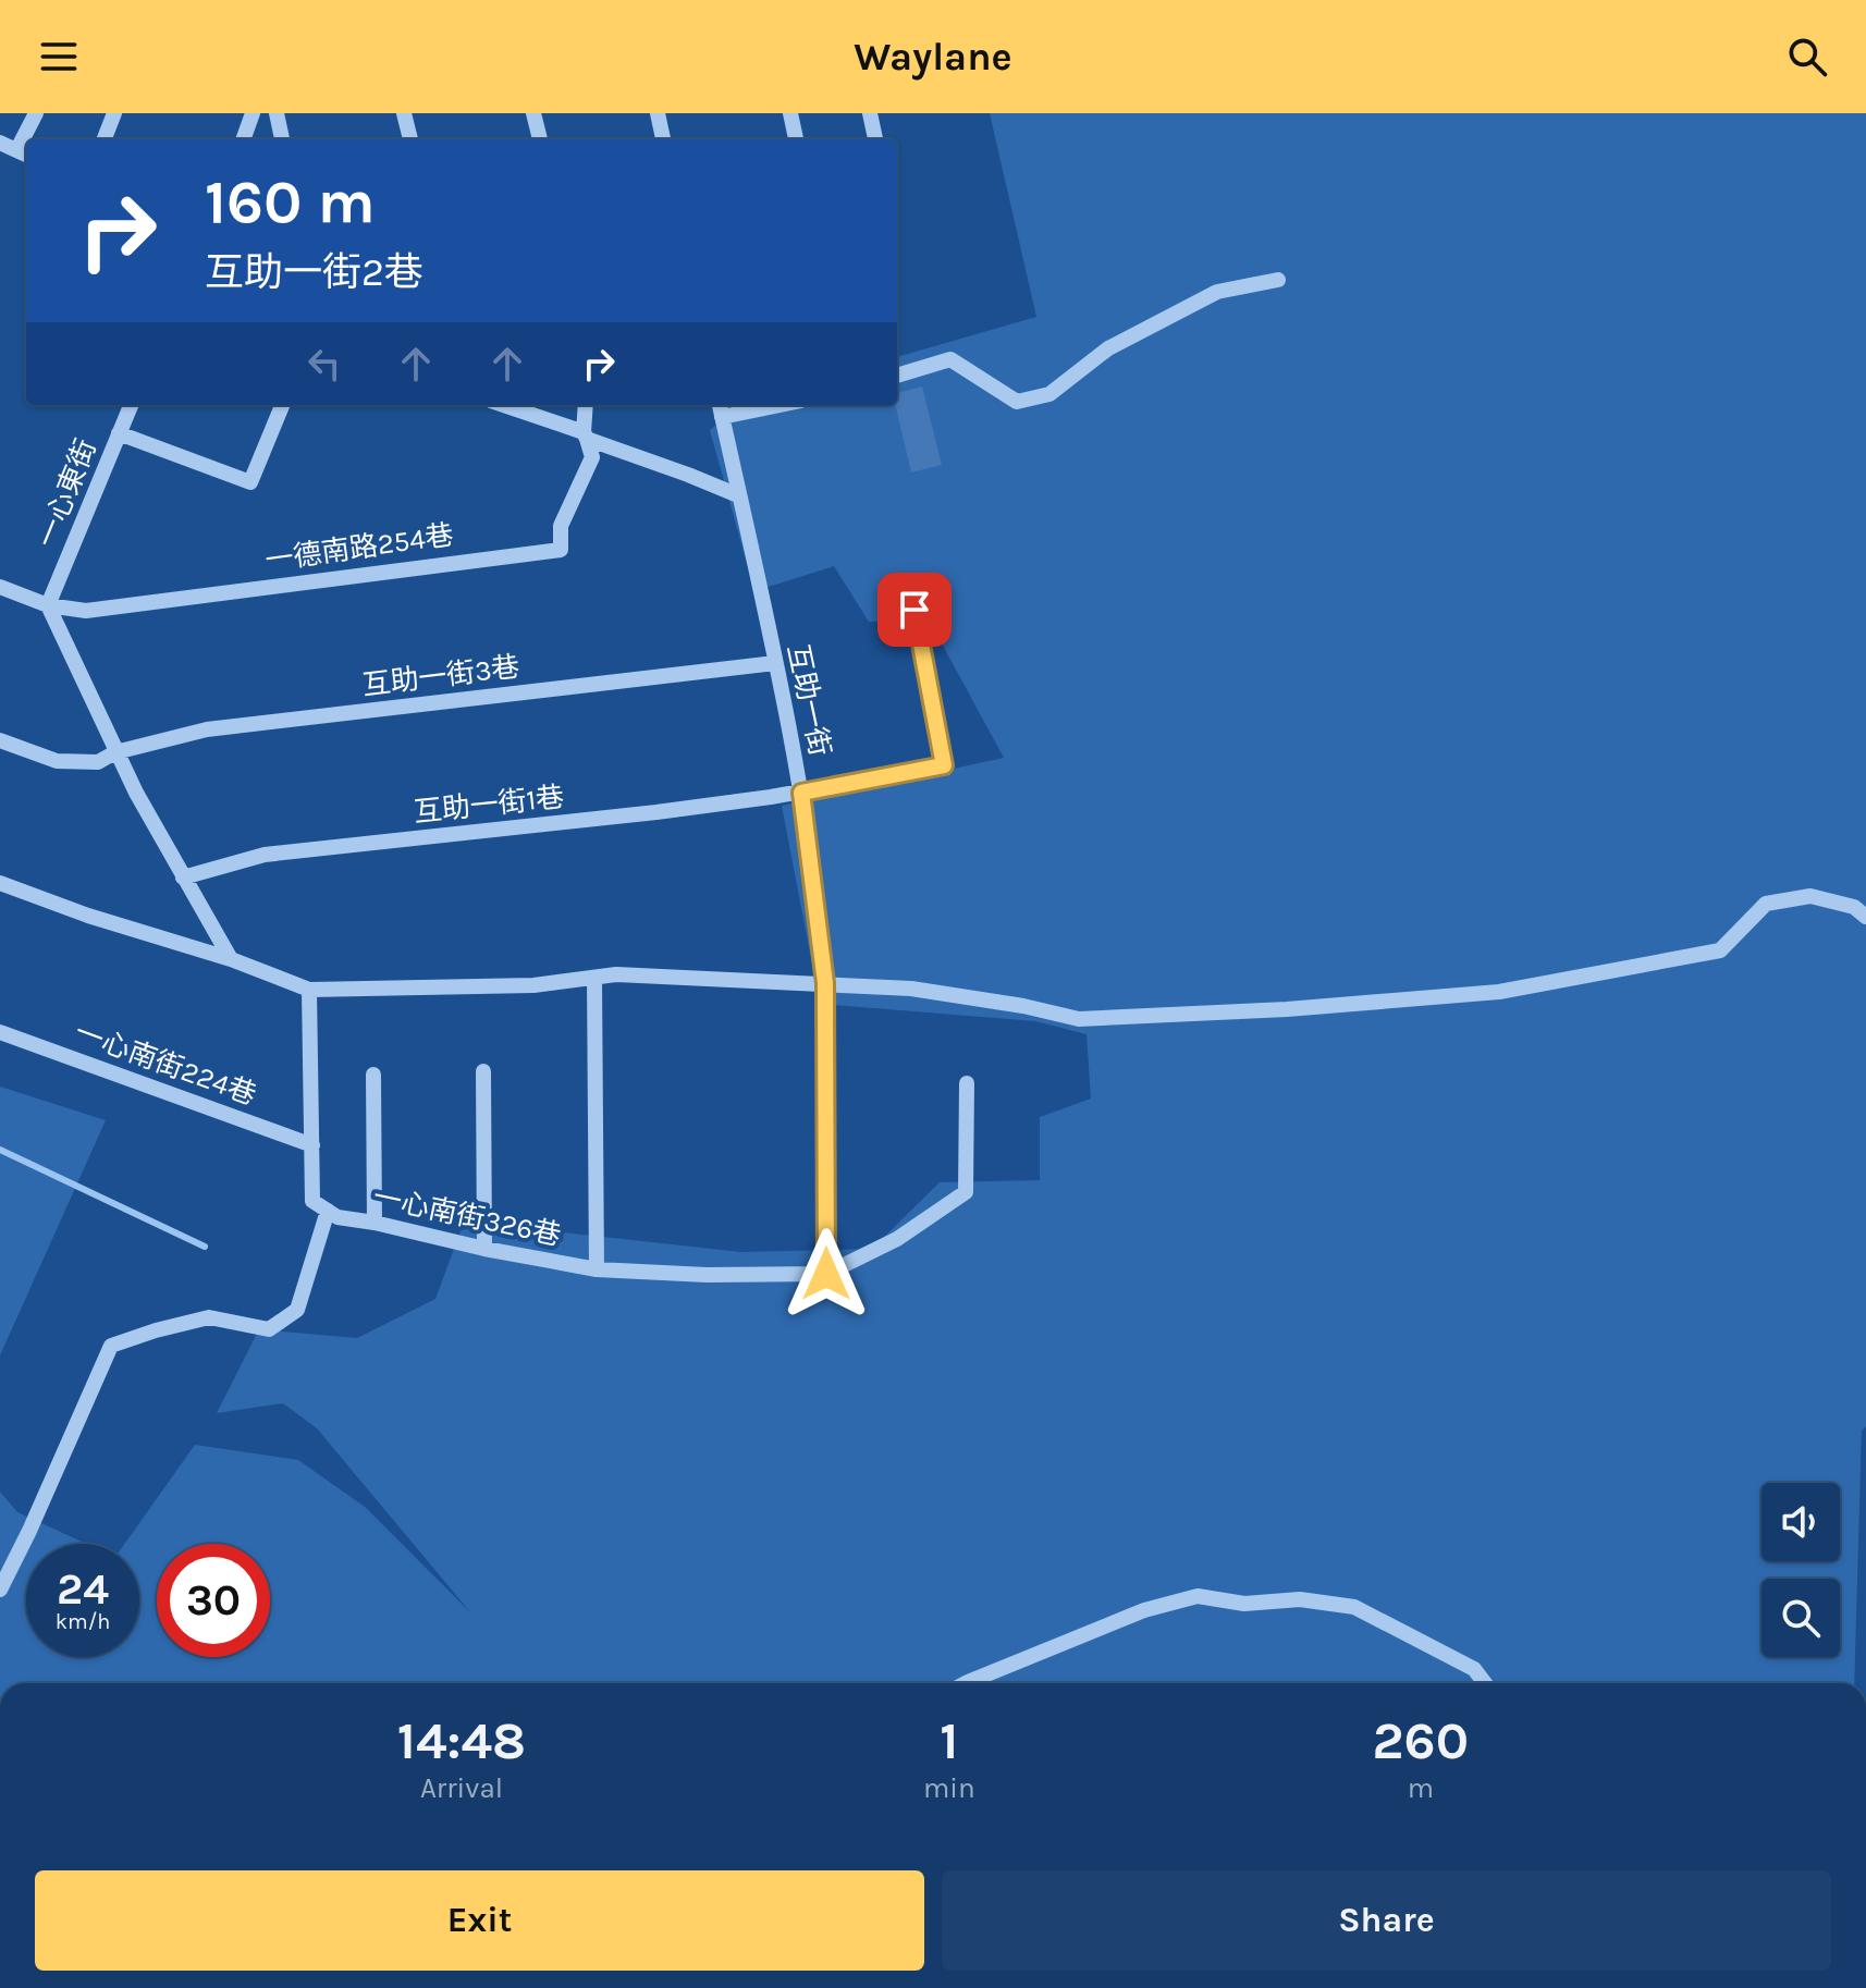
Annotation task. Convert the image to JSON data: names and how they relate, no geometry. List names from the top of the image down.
{
  "streets": {
    "street": [
      "一心東街",
      "一德南路254巷",
      "互助一街3巷",
      "互助一街",
      "互助一街1巷",
      "一心南街224巷",
      "一心南街326巷"
    ]
  },
  "crossings": [
    ["一心東街", "一德南路254巷"],
    ["互助一街3巷", "互助一街"],
    ["互助一街", "互助一街1巷"],
    ["互助一街", "一心南街326巷"]
  ],
  "page": {
    "header": "Waylane",
    "turn": ["160 m", "互助一街2巷"],
    "speed": "24 km/h",
    "limit": "30",
    "eta": [
      "14:48",
      "Arrival",
      "1",
      "min",
      "260",
      "m"
    ],
    "buttons": ["Exit", "Share"]
  }
}
